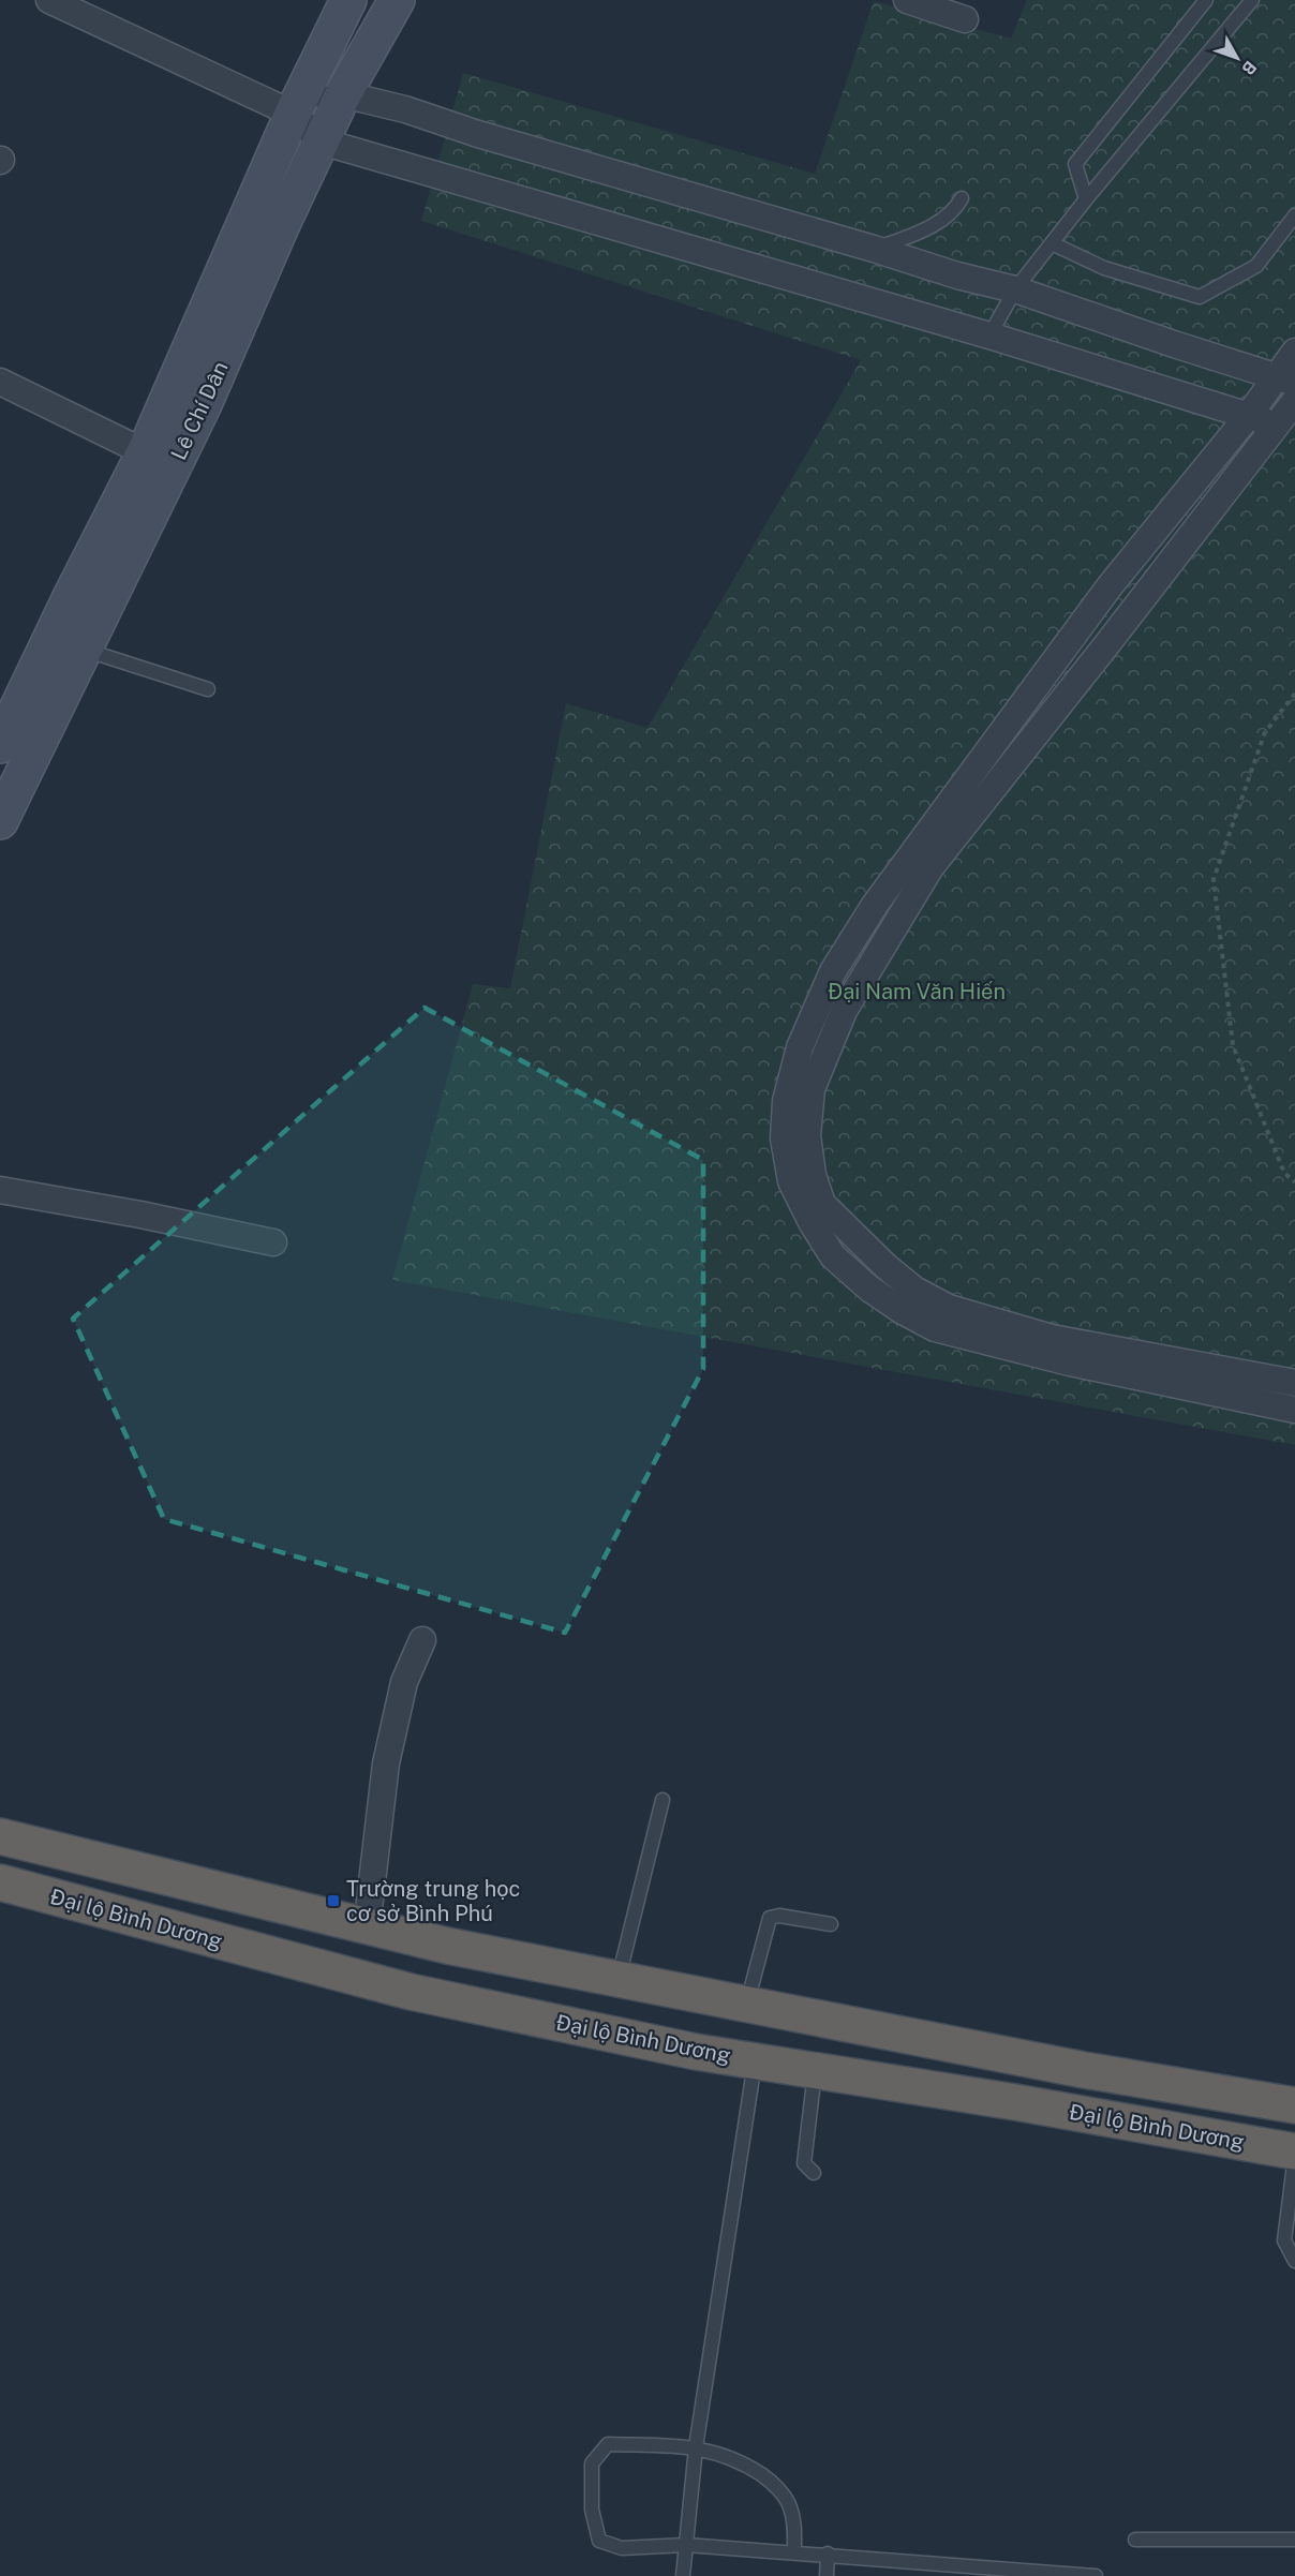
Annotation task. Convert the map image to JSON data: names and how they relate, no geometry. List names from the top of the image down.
{
  "streets": {
    "highway": ["Đại lộ Bình Dương"],
    "main road": ["Lê Chí Dân"]
  },
  "parks": ["Đại Nam Văn Hiến"],
  "places": {
    "transit": ["Trường trung học cơ sở Bình Phú"]
  },
  "north": "bottom right"
}
